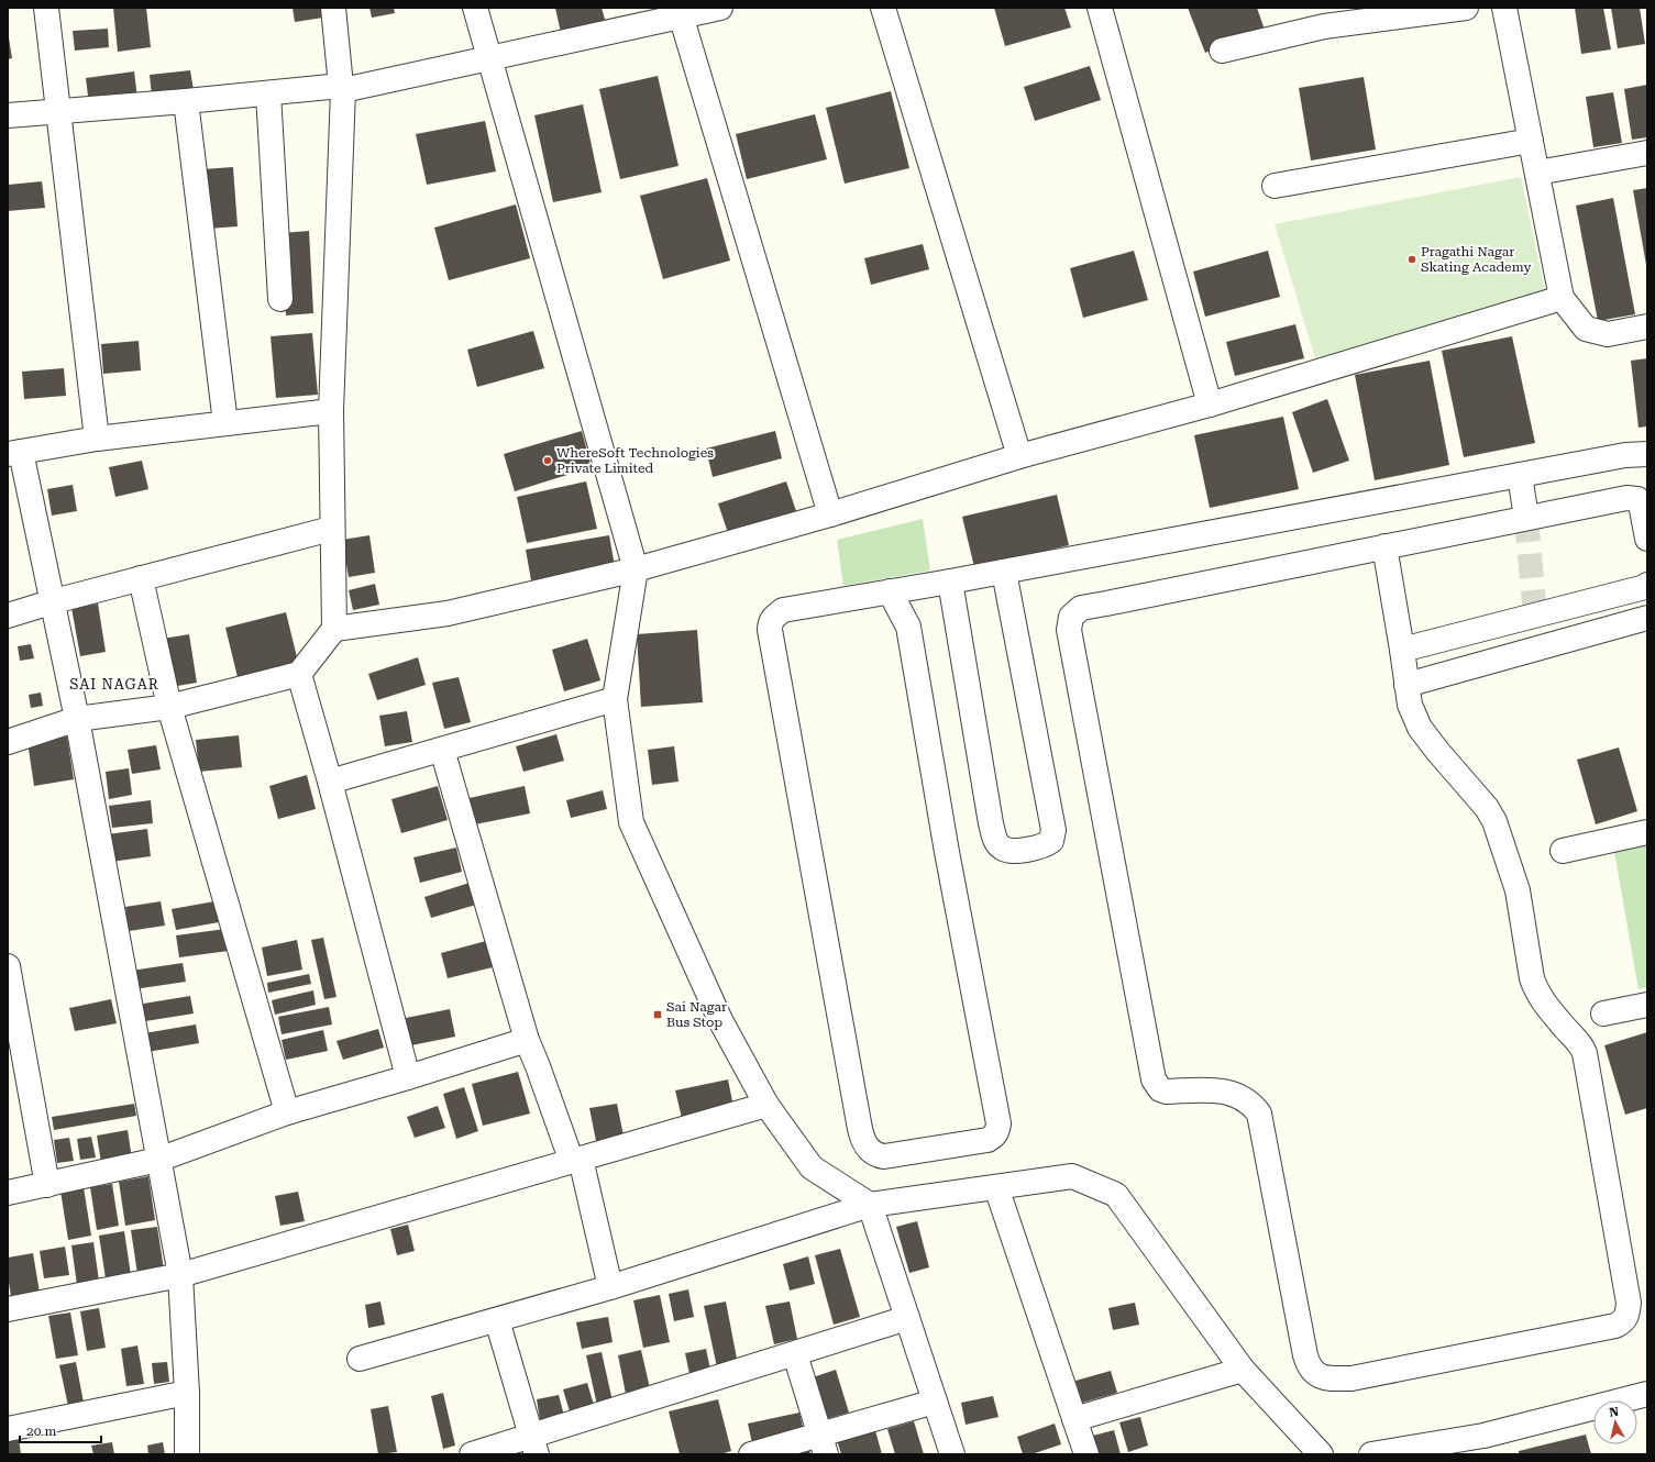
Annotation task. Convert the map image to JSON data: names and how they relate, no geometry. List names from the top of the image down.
{
  "districts": ["SAI NAGAR"],
  "places": {
    "other": ["Pragathi Nagar Skating Academy", "WhereSoft Technologies Private Limited"],
    "transit": ["Sai Nagar Bus Stop"]
  },
  "scale_bar": "20 m",
  "north": "top"
}
